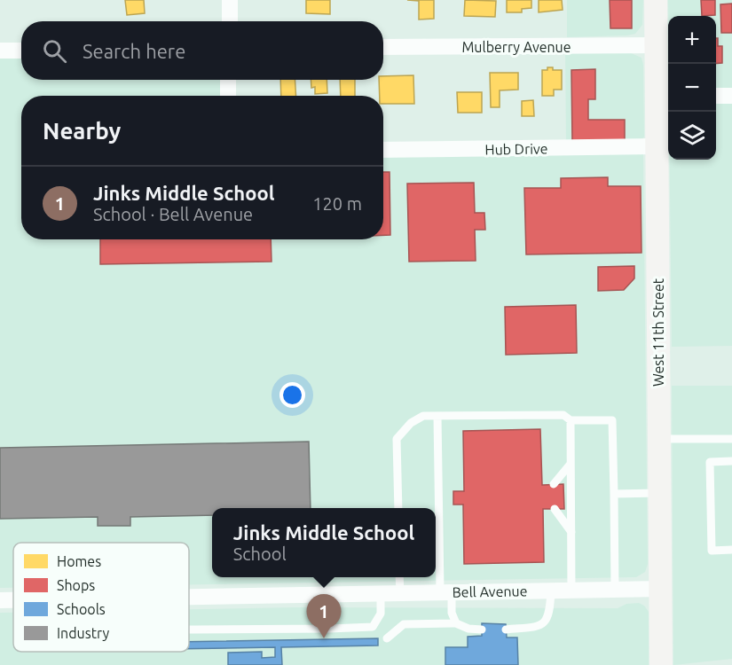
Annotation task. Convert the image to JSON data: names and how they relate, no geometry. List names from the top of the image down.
{
  "streets": {
    "main road": ["West 11th Street"],
    "street": ["Mulberry Avenue", "Hub Drive", "Bell Avenue"]
  },
  "crossings": [
    ["Mulberry Avenue", "West 11th Street"],
    ["Hub Drive", "West 11th Street"],
    ["West 11th Street", "Bell Avenue"]
  ],
  "legend": [
    "Homes",
    "Shops",
    "Schools",
    "Industry"
  ],
  "page": {
    "map_buttons": ["+", "−"],
    "search": "Search here",
    "heading": "Nearby",
    "list": [
      {
        "mark": "1",
        "name": "Jinks Middle School",
        "note": "School · Bell Avenue",
        "value": "120 m"
      }
    ],
    "popup": ["Jinks Middle School", "School"],
    "pins": "1"
  }
}
